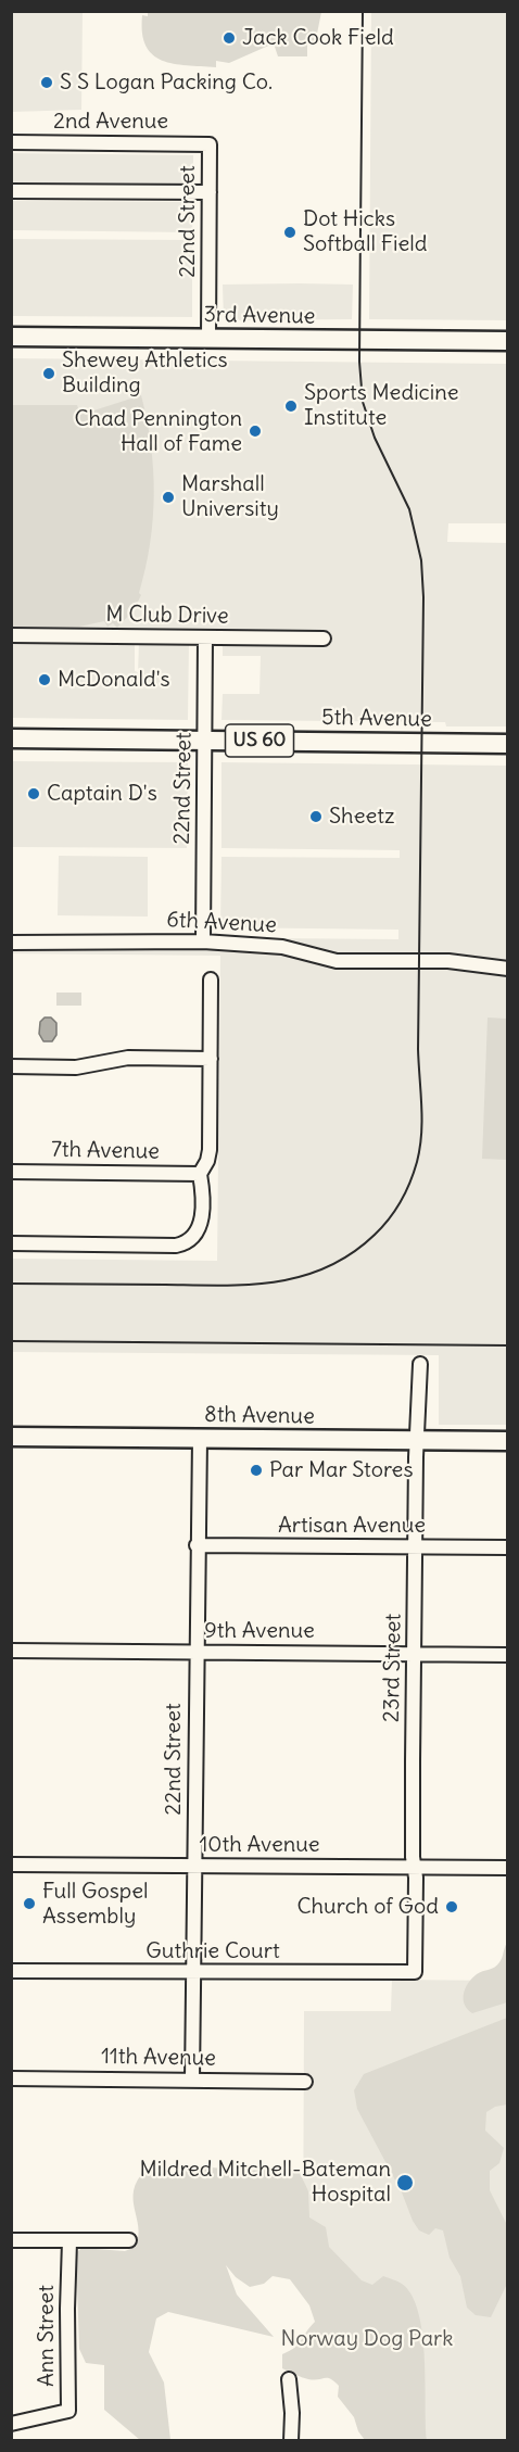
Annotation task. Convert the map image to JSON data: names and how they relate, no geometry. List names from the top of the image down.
{
  "streets": {
    "main road": [
      "3rd Avenue",
      "5th Avenue",
      "US 60",
      "8th Avenue"
    ],
    "street": [
      "2nd Avenue",
      "22nd Street",
      "M Club Drive",
      "6th Avenue",
      "7th Avenue",
      "Artisan Avenue",
      "9th Avenue",
      "23rd Street",
      "10th Avenue",
      "Guthrie Court",
      "11th Avenue",
      "Ann Street"
    ]
  },
  "crossings": [
    ["2nd Avenue", "22nd Street"],
    ["22nd Street", "3rd Avenue"],
    ["22nd Street", "M Club Drive"],
    ["22nd Street", "5th Avenue"],
    ["22nd Street", "6th Avenue"],
    ["22nd Street", "8th Avenue"],
    ["22nd Street", "Artisan Avenue"],
    ["22nd Street", "9th Avenue"],
    ["22nd Street", "10th Avenue"],
    ["22nd Street", "Guthrie Court"],
    ["22nd Street", "11th Avenue"],
    ["8th Avenue", "23rd Street"],
    ["Artisan Avenue", "23rd Street"],
    ["9th Avenue", "23rd Street"],
    ["23rd Street", "10th Avenue"],
    ["23rd Street", "Guthrie Court"]
  ],
  "parks": ["Norway Dog Park"],
  "places": [
    "Jack Cook Field",
    "S S Logan Packing Co.",
    "Dot Hicks Softball Field",
    "Shewey Athletics Building",
    "Sports Medicine Institute",
    "Chad Pennington Hall of Fame",
    "Marshall University",
    "McDonald's",
    "Captain D's",
    "Sheetz",
    "Par Mar Stores",
    "Full Gospel Assembly",
    "Church of God",
    "Mildred Mitchell-Bateman Hospital"
  ]
}
